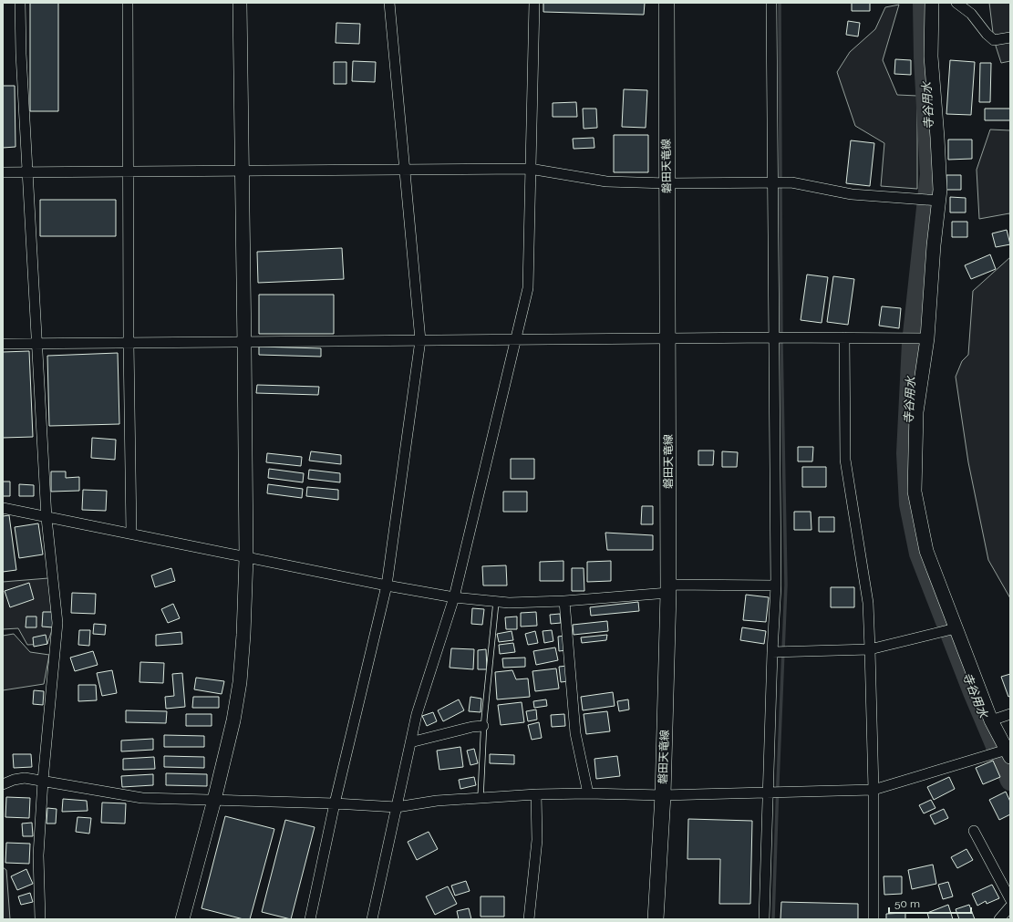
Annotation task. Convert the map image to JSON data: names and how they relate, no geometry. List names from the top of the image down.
{
  "streets": {
    "main road": ["磐田天竜線"]
  },
  "water": ["寺谷用水"],
  "scale_bar": "50 m"
}
